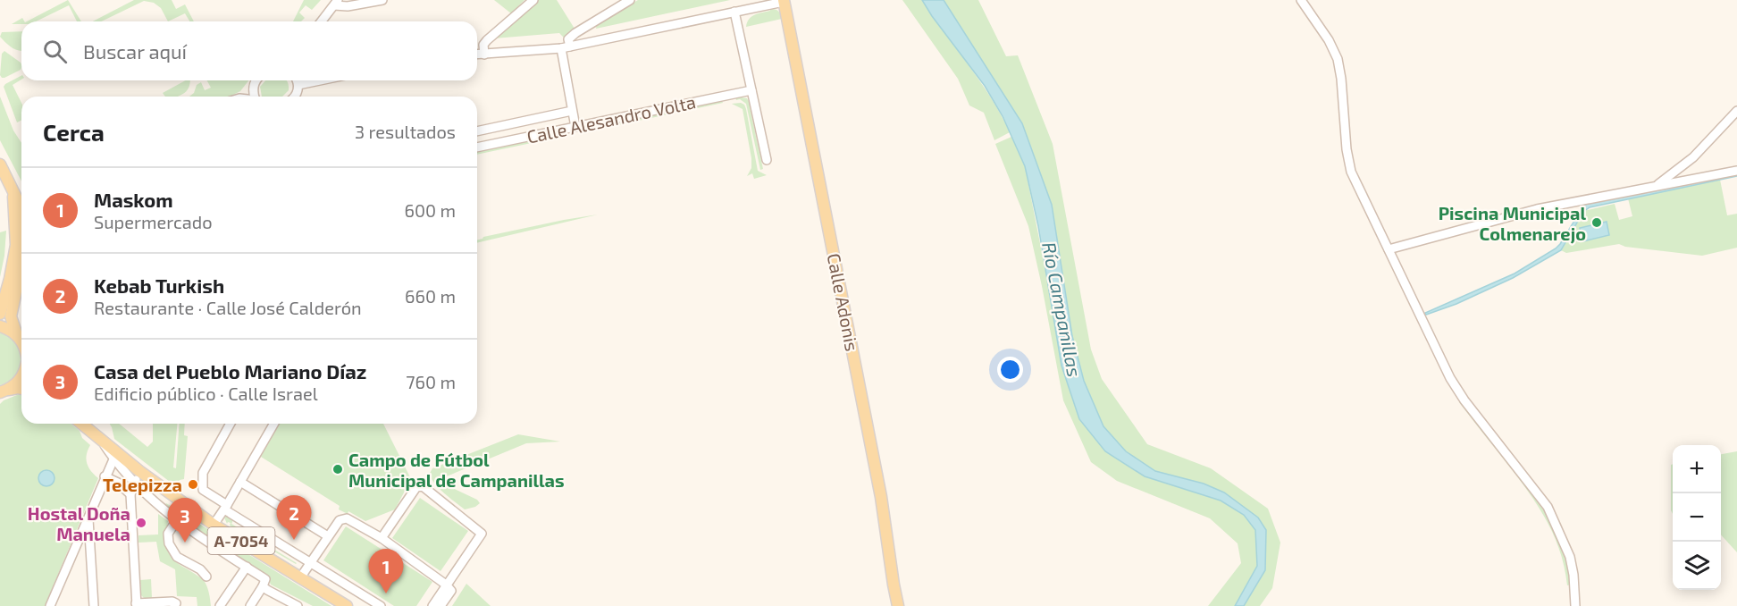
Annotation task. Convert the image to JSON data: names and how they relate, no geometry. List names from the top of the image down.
{
  "streets": {
    "main road": ["Calle Adonis", "A-7054"],
    "street": ["Calle Alesandro Volta"]
  },
  "water": ["Río Campanillas"],
  "places": [
    "Piscina Municipal Colmenarejo",
    "Campo de Fútbol Municipal de Campanillas",
    "Telepizza",
    "Hostal Doña Manuela"
  ],
  "page": {
    "search": "Buscar aquí",
    "heading": ["Cerca", "3 resultados"],
    "list": [
      {
        "mark": "1",
        "name": "Maskom",
        "note": "Supermercado",
        "value": "600 m"
      },
      {
        "mark": "2",
        "name": "Kebab Turkish",
        "note": "Restaurante · Calle José Calderón",
        "value": "660 m"
      },
      {
        "mark": "3",
        "name": "Casa del Pueblo Mariano Díaz",
        "note": "Edificio público · Calle Israel",
        "value": "760 m"
      }
    ],
    "map_buttons": ["+", "−"],
    "pins": ["2", "3", "1"]
  }
}
